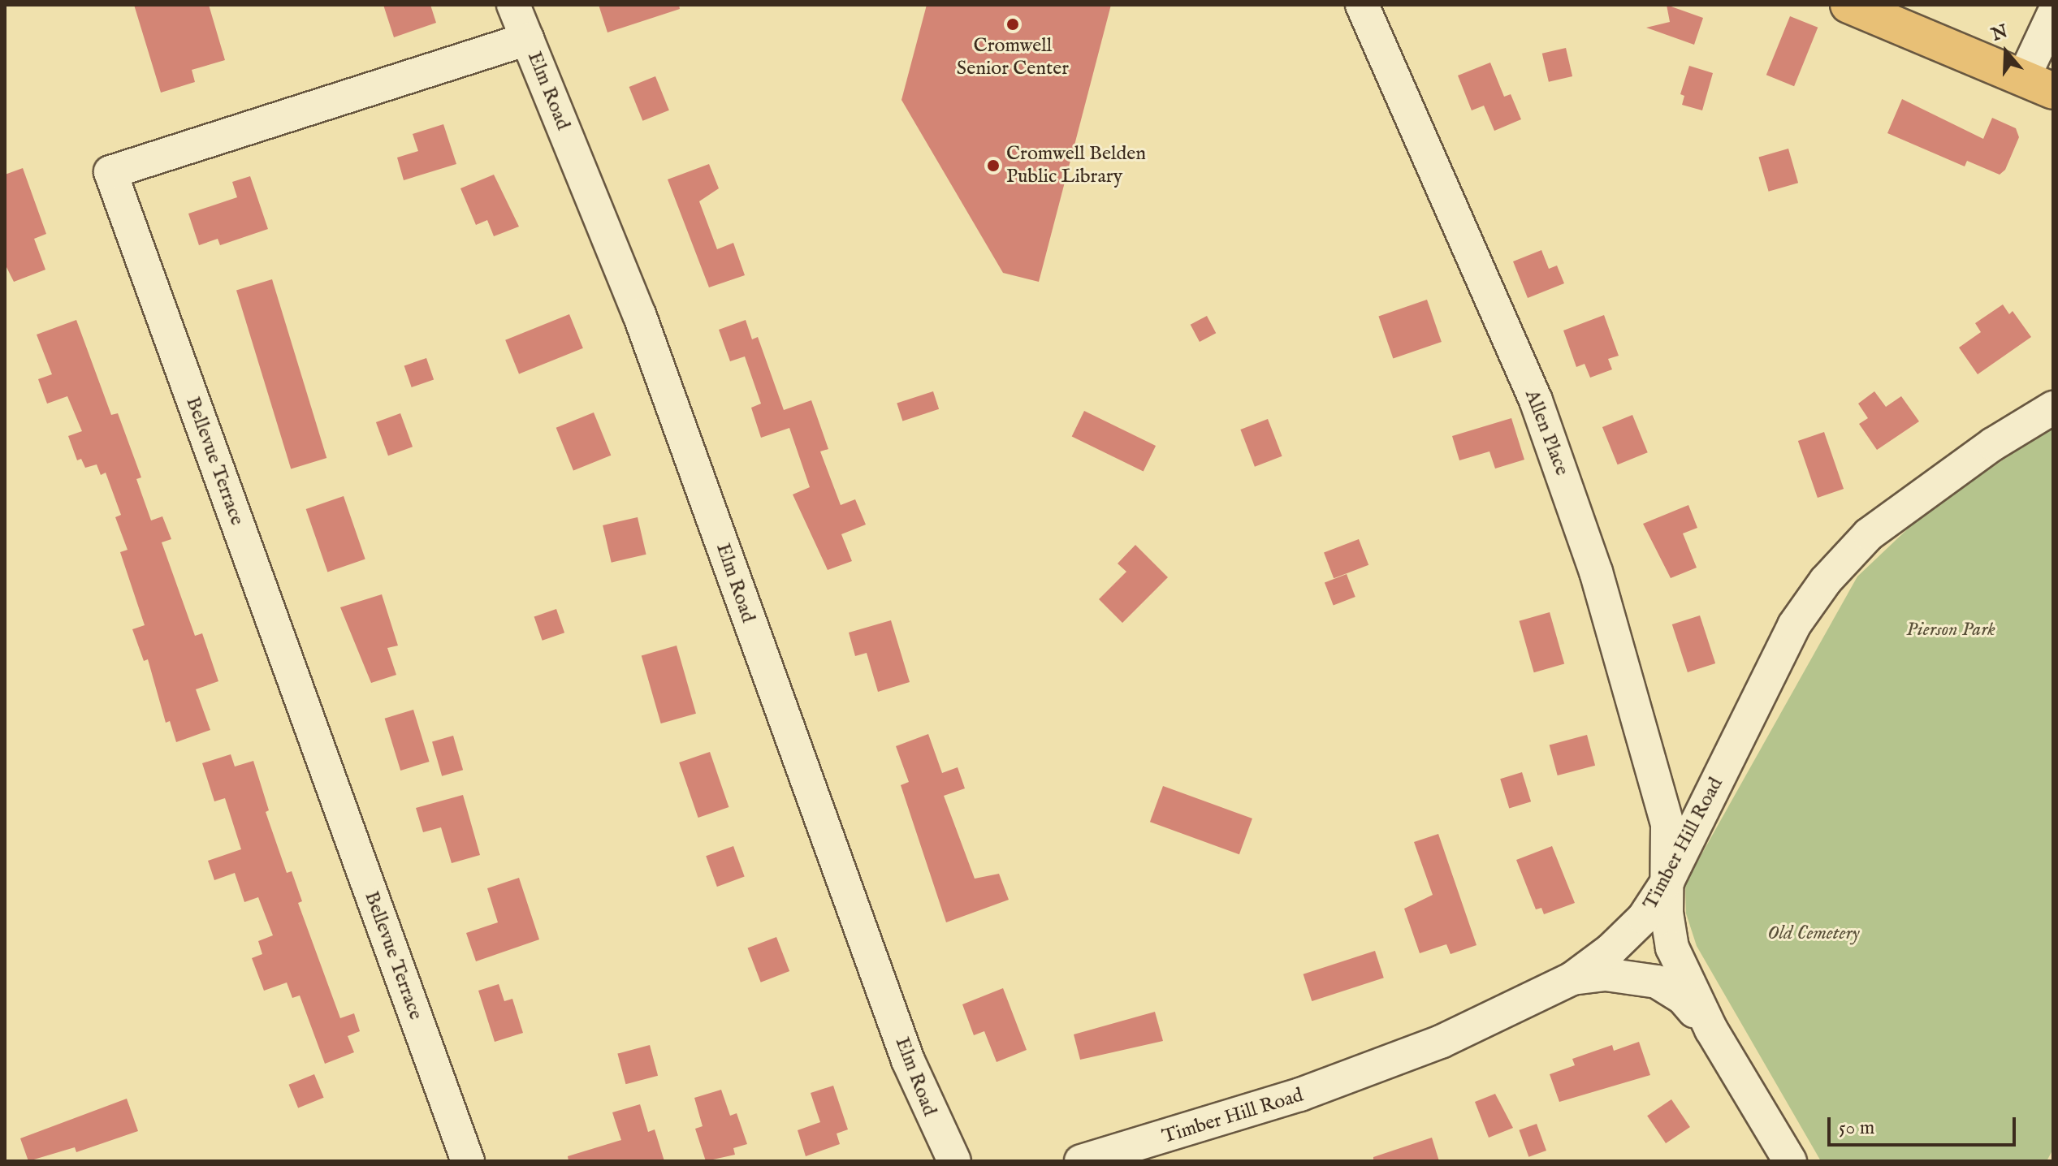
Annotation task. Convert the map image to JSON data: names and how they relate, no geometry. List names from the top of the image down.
{
  "streets": {
    "street": [
      "Elm Road",
      "Allen Place",
      "Bellevue Terrace",
      "Timber Hill Road"
    ]
  },
  "crossings": [
    ["Elm Road", "Bellevue Terrace"],
    ["Allen Place", "Timber Hill Road"]
  ],
  "parks": ["Pierson Park", "Old Cemetery"],
  "places": ["Cromwell Senior Center", "Cromwell Belden Public Library"],
  "scale_bar": "50 m",
  "north": "top"
}
